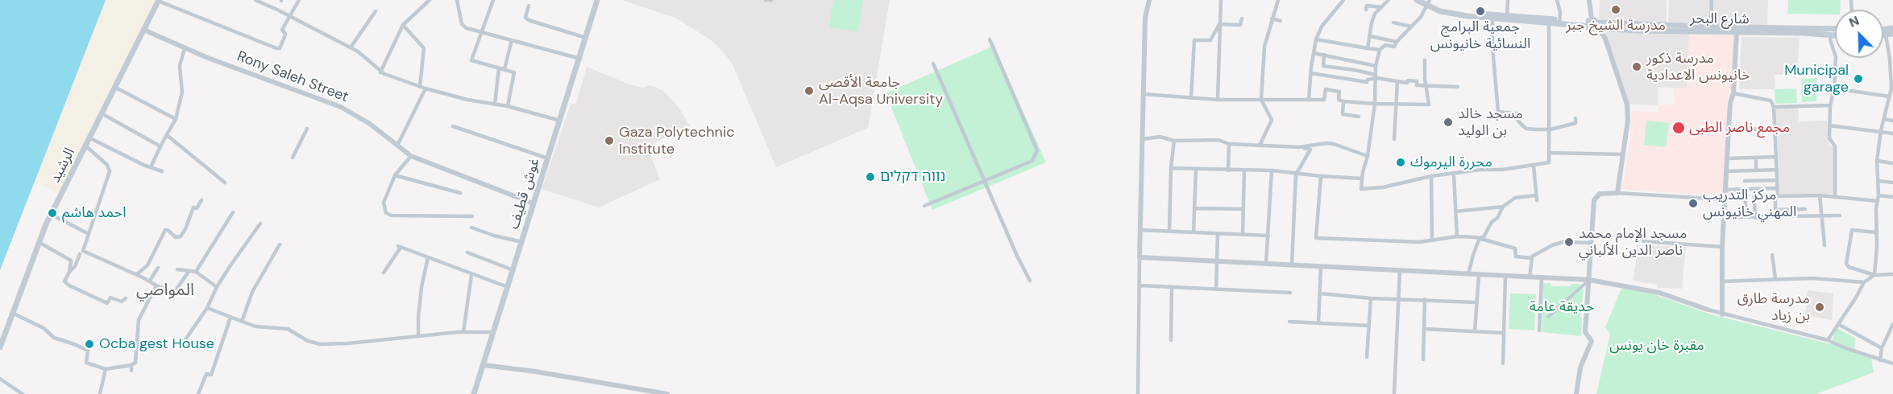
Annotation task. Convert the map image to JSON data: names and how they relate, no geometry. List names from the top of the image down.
{
  "streets": {
    "main road": ["شارع البحر", "الرشيد", "غوش قطيف"],
    "street": ["Rony Saleh Street"]
  },
  "crossings": [
    ["Rony Saleh Street", "الرشيد"],
    ["Rony Saleh Street", "غوش قطيف"]
  ],
  "districts": ["المواصي"],
  "parks": ["حديقة عامة", "مقبرة خان يونس"],
  "places": [
    "مدرسة الشيخ جبر",
    "جمعية البرامج النسائية خانيونس",
    "مدرسة ذكور خانيونس الاعدادية",
    "Municipal garage",
    "جامعة الأقصى Al-Aqsa University",
    "مسجد خالد بن الوليد",
    "مجمع ناصر الطبى",
    "Gaza Polytechnic Institute",
    "محررة اليرموك",
    "נווה דקלים",
    "مركز التدريب المهني خانيونس",
    "احمد هاشم",
    "مسجد الإمام محمد ناصر الدين الألباني",
    "مدرسة طارق بن زياد",
    "Ocba gest House"
  ],
  "north": "top left"
}
